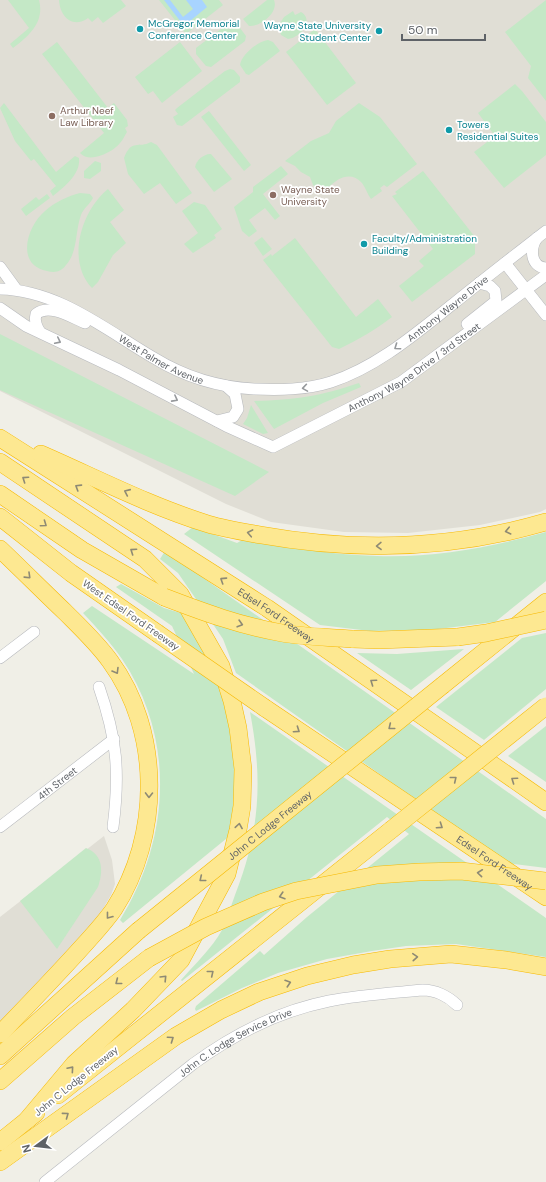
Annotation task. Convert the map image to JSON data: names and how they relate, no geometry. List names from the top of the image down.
{
  "streets": {
    "highway": ["West Edsel Ford Freeway", "Edsel Ford Freeway", "John C Lodge Freeway"],
    "street": [
      "Anthony Wayne Drive",
      "West Palmer Avenue",
      "Anthony Wayne Drive / 3rd Street",
      "4th Street",
      "John C. Lodge Service Drive"
    ]
  },
  "crossings": [
    ["Anthony Wayne Drive", "West Palmer Avenue"],
    ["West Edsel Ford Freeway", "Edsel Ford Freeway"]
  ],
  "one_way": ["Anthony Wayne Drive"],
  "places": [
    "McGregor Memorial Conference Center",
    "Wayne State University Student Center",
    "Arthur Neef Law Library",
    "Towers Residential Suites",
    "Wayne State University",
    "Faculty/Administration Building"
  ],
  "scale_bar": "50 m",
  "north": "left"
}
